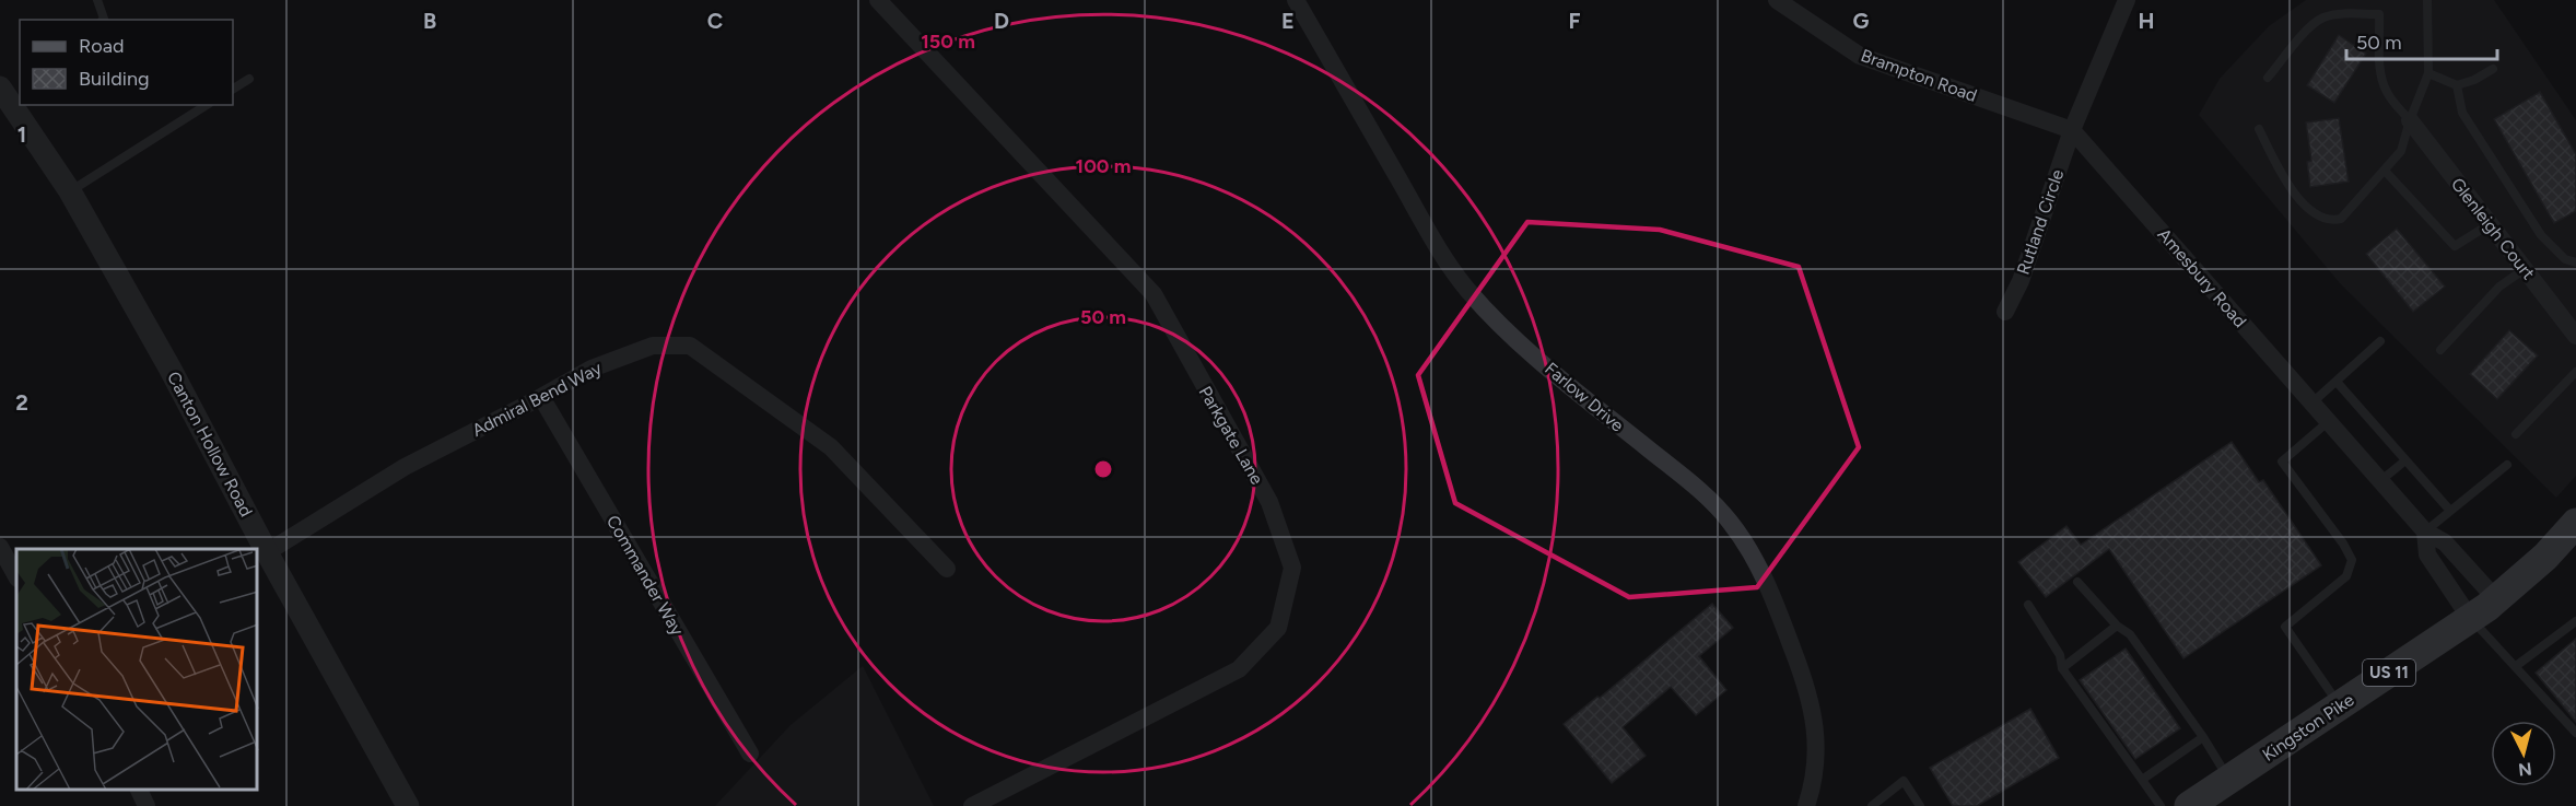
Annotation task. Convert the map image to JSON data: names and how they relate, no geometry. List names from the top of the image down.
{
  "streets": {
    "main road": ["US 11", "Kingston Pike"],
    "street": [
      "Brampton Road",
      "Rutland Circle",
      "Glenleigh Court",
      "Amesbury Road",
      "Farlow Drive",
      "Admiral Bend Way",
      "Parkgate Lane",
      "Canton Hollow Road",
      "Commander Way"
    ]
  },
  "crossings": [
    ["Brampton Road", "Rutland Circle"],
    ["Brampton Road", "Amesbury Road"],
    ["Rutland Circle", "Amesbury Road"],
    ["Amesbury Road", "Kingston Pike"],
    ["Admiral Bend Way", "Canton Hollow Road"],
    ["Admiral Bend Way", "Commander Way"]
  ],
  "legend": ["Road", "Building"],
  "scale_bar": "50 m",
  "north": "bottom",
  "grid": {
    "columns": [
      "B",
      "C",
      "D",
      "E",
      "F",
      "G",
      "H"
    ],
    "rows": ["1", "2"]
  },
  "rings": ["150 m", "100 m", "50 m"]
}
